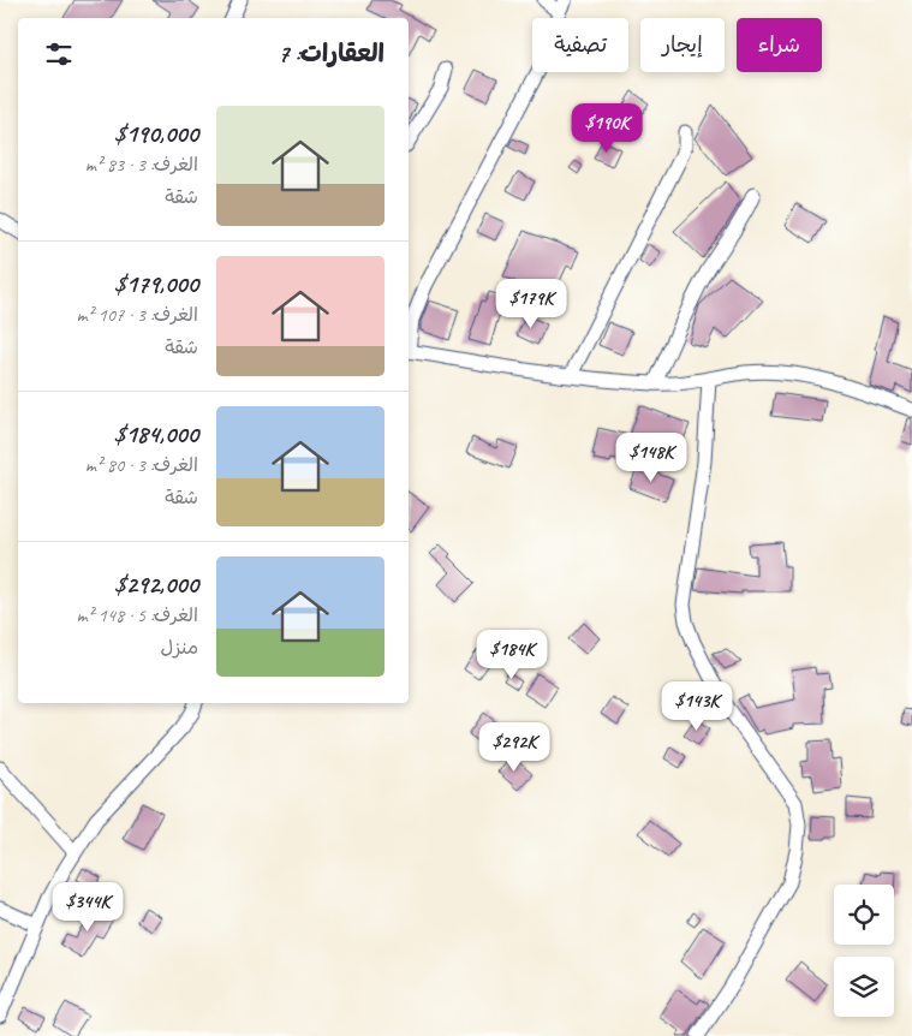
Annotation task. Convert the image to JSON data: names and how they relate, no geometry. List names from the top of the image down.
{
  "page": {
    "chip": ["شراء", "إيجار", "تصفية"],
    "heading": "العقارات: 7",
    "list": [
      {
        "name": "$190,000",
        "note": "الغرف: 3 · 83 m² · شقة"
      },
      {
        "name": "$179,000",
        "note": "الغرف: 3 · 107 m² · شقة"
      },
      {
        "name": "$184,000",
        "note": "الغرف: 3 · 80 m² · شقة"
      },
      {
        "name": "$292,000",
        "note": "الغرف: 5 · 148 m² · منزل"
      }
    ],
    "price": [
      "$190K",
      "$179K",
      "$148K",
      "$184K",
      "$143K",
      "$292K",
      "$344K"
    ]
  }
}
